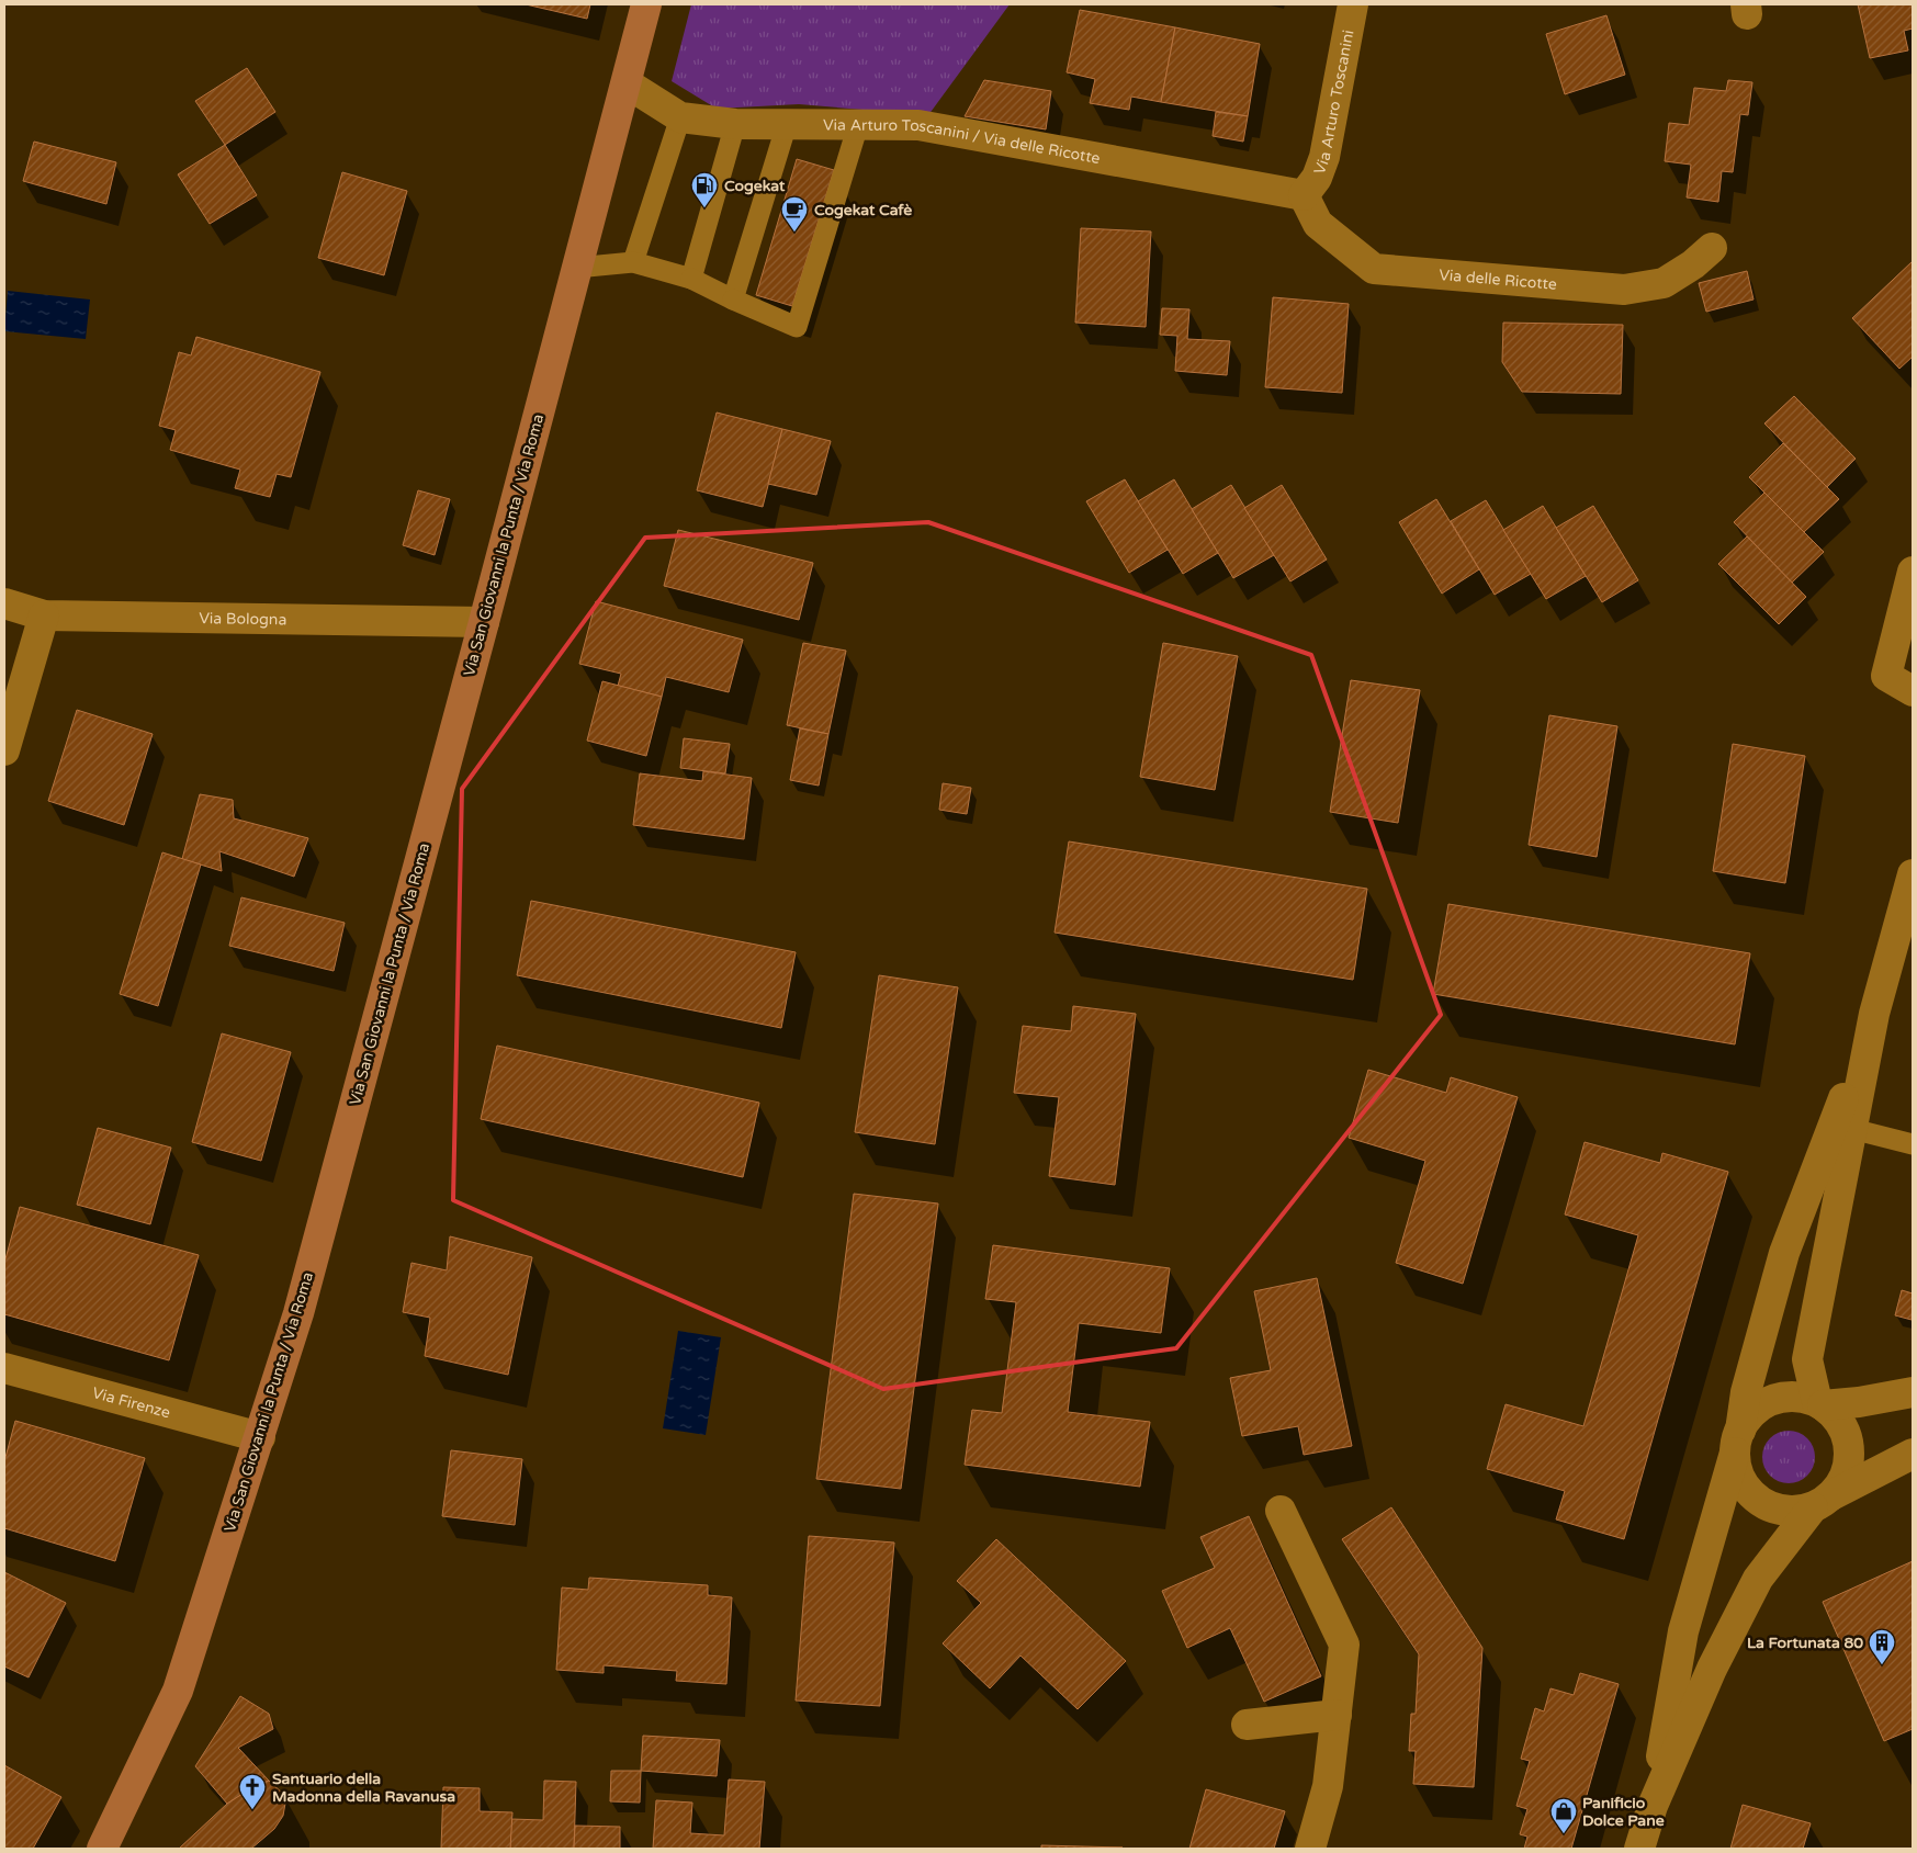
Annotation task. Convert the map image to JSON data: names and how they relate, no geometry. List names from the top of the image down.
{
  "streets": {
    "main road": ["Via San Giovanni la Punta / Via Roma"],
    "street": [
      "Via Arturo Toscanini",
      "Via Arturo Toscanini / Via delle Ricotte",
      "Via delle Ricotte",
      "Via Bologna",
      "Via Firenze"
    ]
  },
  "crossings": [
    ["Via Arturo Toscanini", "Via Arturo Toscanini / Via delle Ricotte"],
    ["Via Arturo Toscanini", "Via delle Ricotte"],
    ["Via Arturo Toscanini / Via delle Ricotte", "Via delle Ricotte"],
    ["Via Arturo Toscanini / Via delle Ricotte", "Via San Giovanni la Punta / Via Roma"],
    ["Via San Giovanni la Punta / Via Roma", "Via Bologna"],
    ["Via San Giovanni la Punta / Via Roma", "Via Firenze"]
  ],
  "places": {
    "fuel station": ["Cogekat"],
    "cafe": ["Cogekat Cafè"],
    "building": ["La Fortunata 80"],
    "church": ["Santuario della Madonna della Ravanusa"],
    "shop": ["Panificio Dolce Pane"]
  }
}
